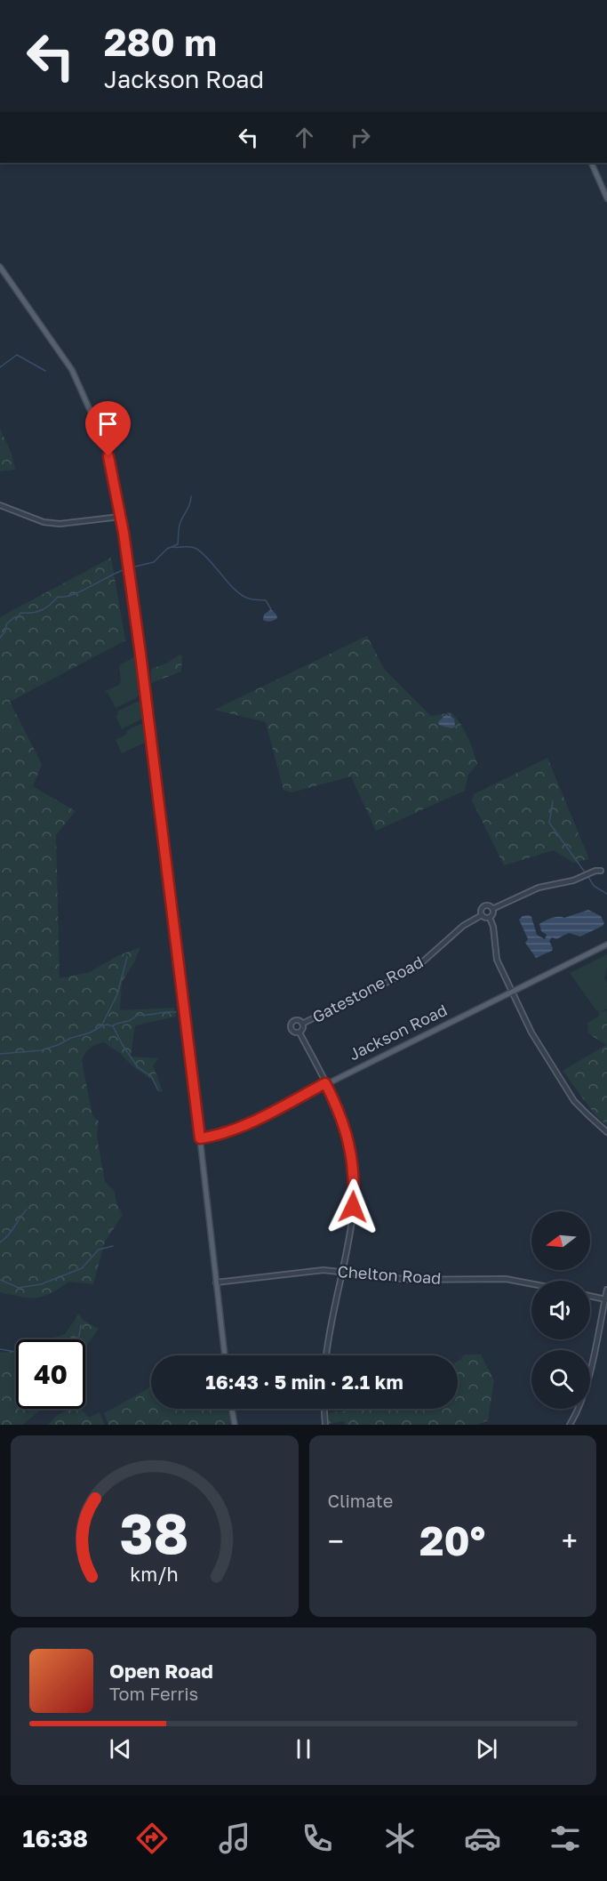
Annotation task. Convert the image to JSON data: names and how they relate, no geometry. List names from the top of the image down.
{
  "streets": {
    "main road": ["Jackson Road"],
    "street": ["Gatestone Road", "Chelton Road"]
  },
  "north": "left",
  "page": {
    "turn": ["280 m", "Jackson Road"],
    "limit": "40",
    "trip": "16:43 · 5 min · 2.1 km",
    "tile": "Climate",
    "heat": ["−", "20°", "+"],
    "song": ["Open Road", "Tom Ferris"],
    "tabs": "16:38",
    "gauge": ["38", "km/h"]
  }
}
